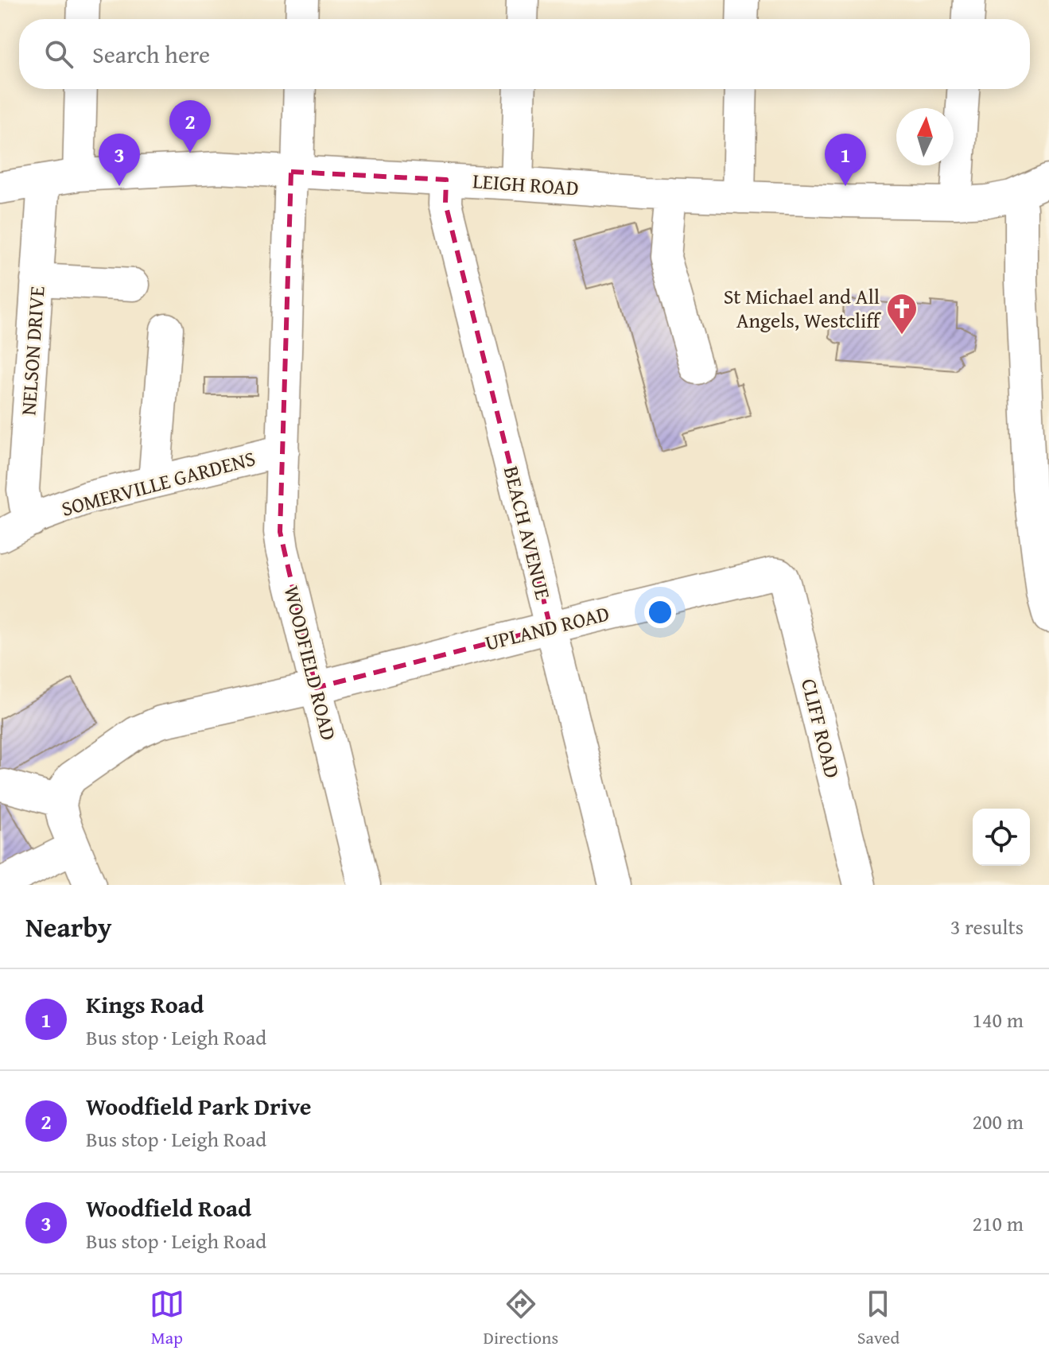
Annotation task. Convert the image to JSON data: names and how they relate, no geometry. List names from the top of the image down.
{
  "streets": {
    "street": [
      "LEIGH ROAD",
      "NELSON DRIVE",
      "SOMERVILLE GARDENS",
      "BEACH AVENUE",
      "UPLAND ROAD",
      "WOODFIELD ROAD",
      "CLIFF ROAD"
    ]
  },
  "crossings": [
    ["LEIGH ROAD", "NELSON DRIVE"],
    ["LEIGH ROAD", "BEACH AVENUE"],
    ["LEIGH ROAD", "WOODFIELD ROAD"],
    ["NELSON DRIVE", "SOMERVILLE GARDENS"],
    ["SOMERVILLE GARDENS", "WOODFIELD ROAD"],
    ["BEACH AVENUE", "UPLAND ROAD"],
    ["UPLAND ROAD", "WOODFIELD ROAD"],
    ["UPLAND ROAD", "CLIFF ROAD"]
  ],
  "places": {
    "church": ["St Michael and All Angels, Westcliff"]
  },
  "north": "top",
  "page": {
    "search": "Search here",
    "pins": ["2", "1", "3"],
    "heading": ["Nearby", "3 results"],
    "list": [
      {
        "mark": "1",
        "name": "Kings Road",
        "note": "Bus stop · Leigh Road",
        "value": "140 m"
      },
      {
        "mark": "2",
        "name": "Woodfield Park Drive",
        "note": "Bus stop · Leigh Road",
        "value": "200 m"
      },
      {
        "mark": "3",
        "name": "Woodfield Road",
        "note": "Bus stop · Leigh Road",
        "value": "210 m"
      }
    ],
    "nav": ["Map", "Directions", "Saved"]
  }
}
